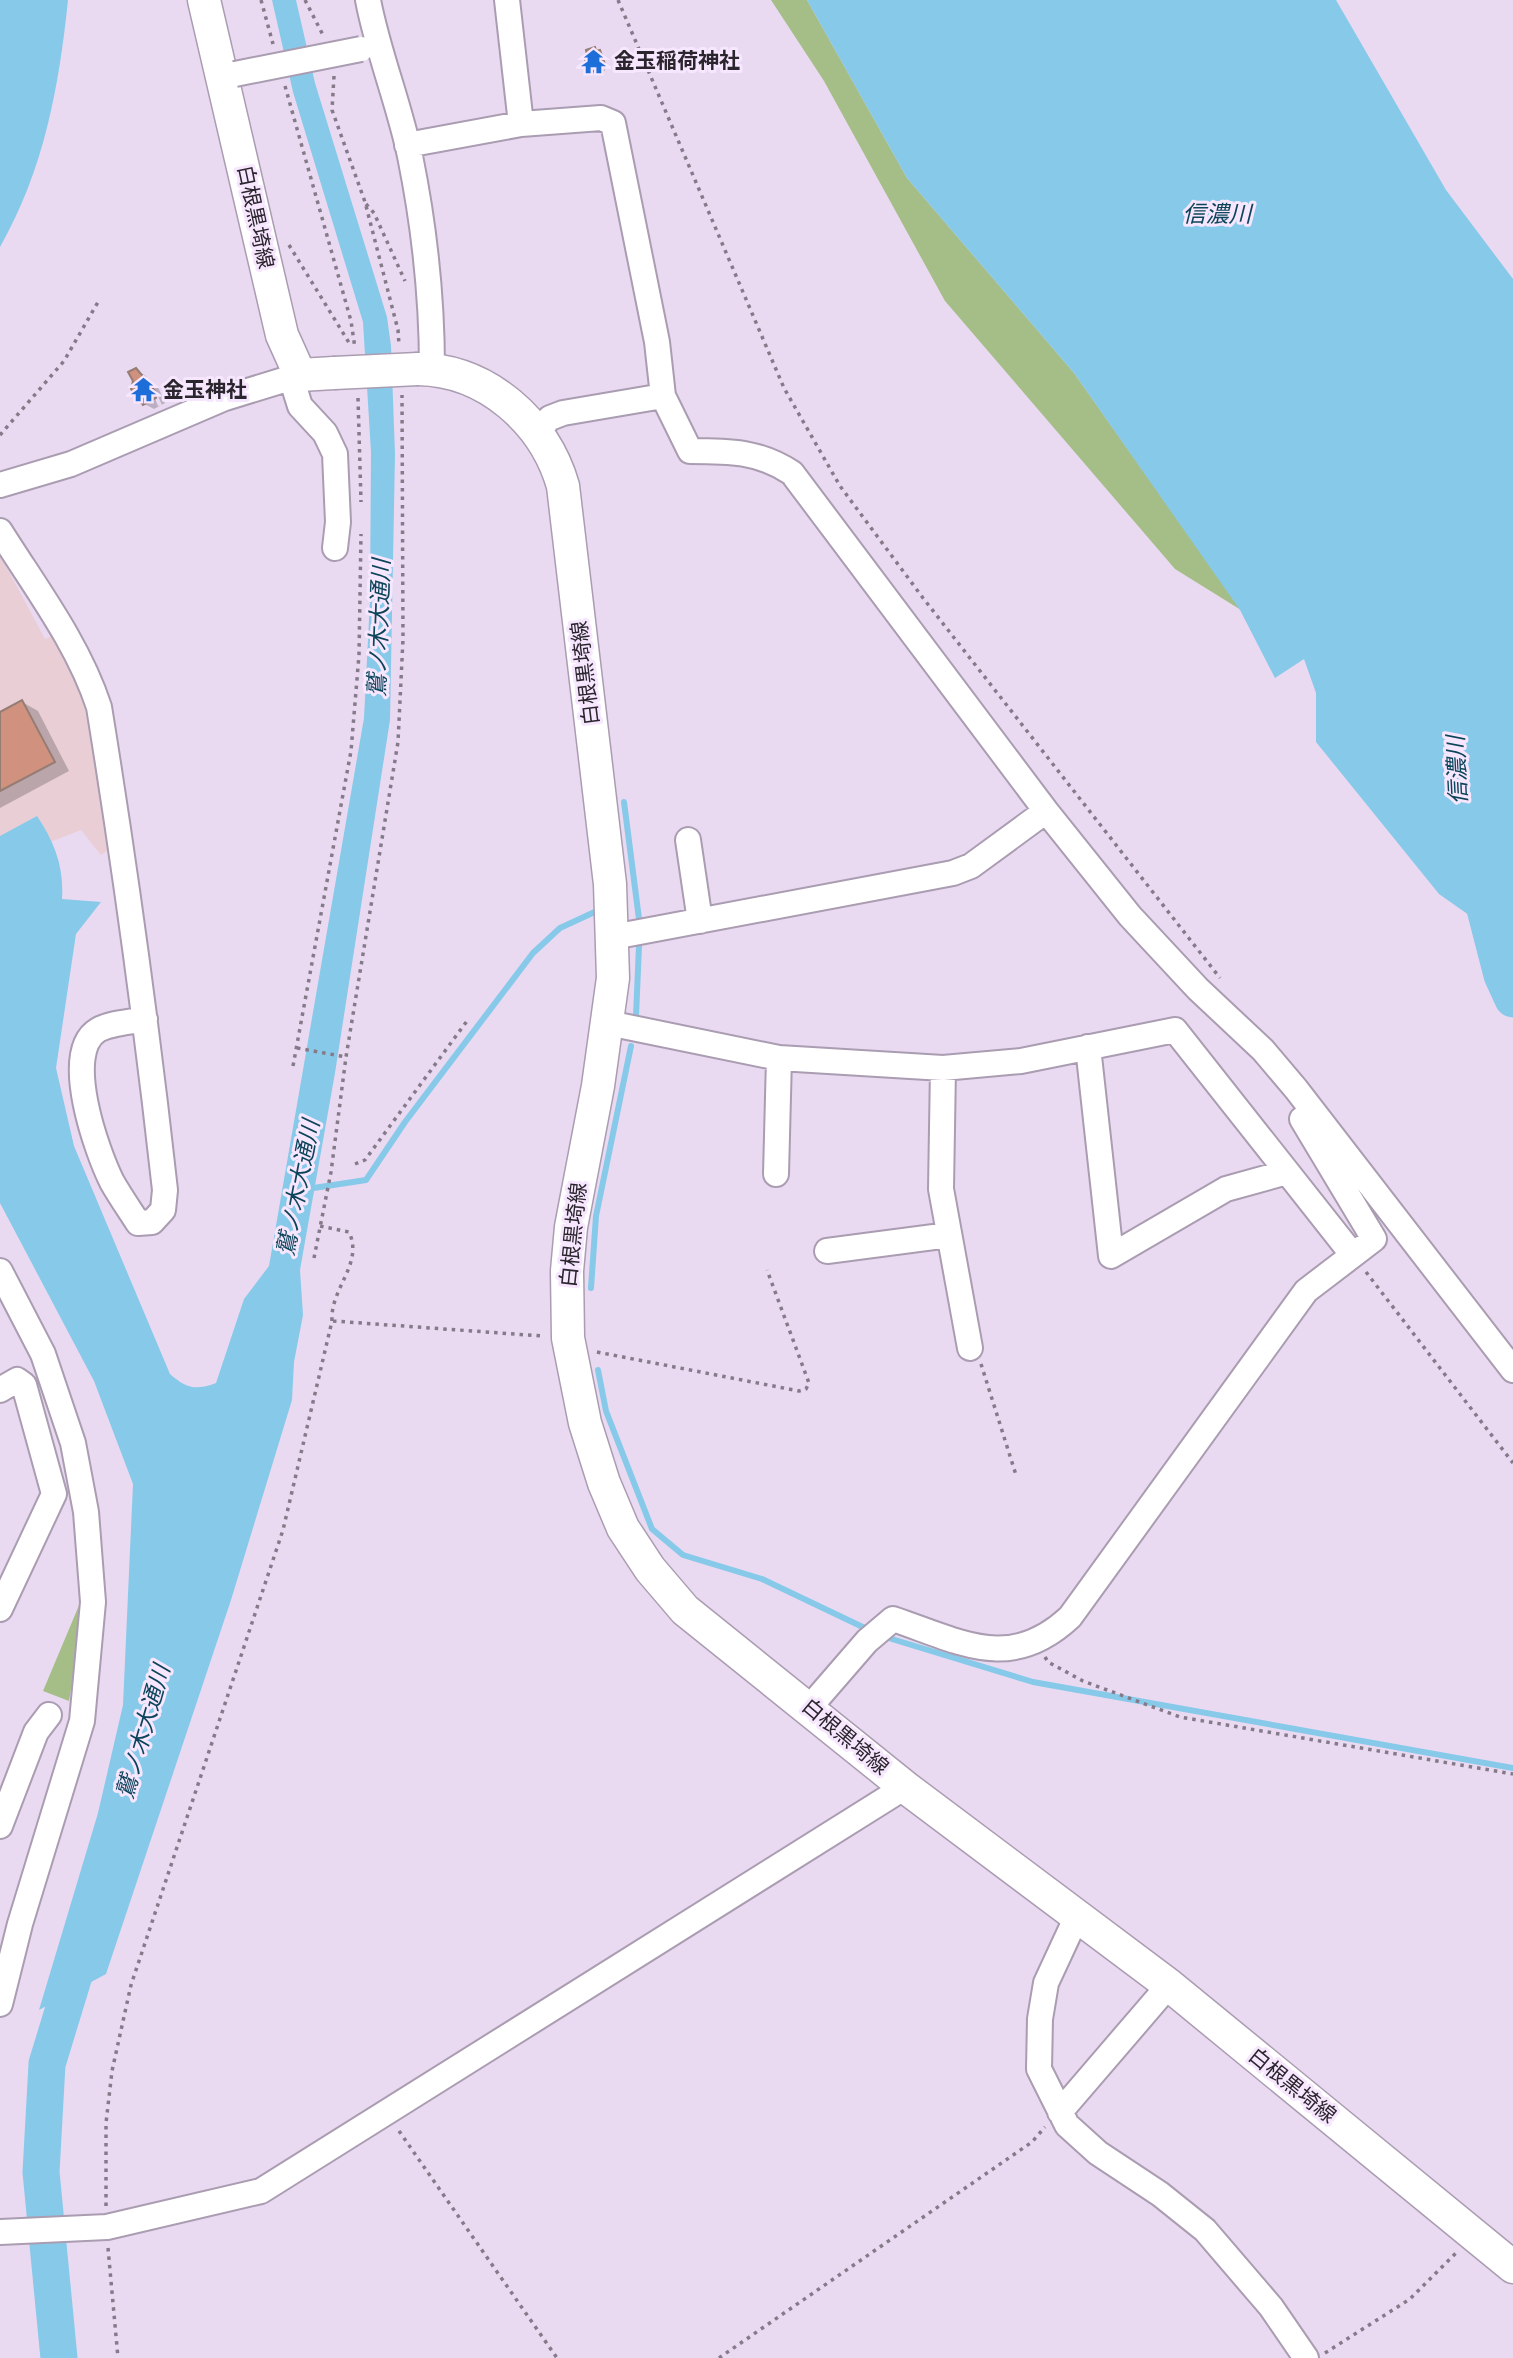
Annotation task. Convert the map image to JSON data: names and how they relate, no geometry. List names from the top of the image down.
{
  "streets": {
    "main road": ["白根黒埼線"]
  },
  "water": ["信濃川", "鷲ノ木大通川"],
  "places": {
    "temple": ["金玉稲荷神社", "金玉神社"]
  }
}
